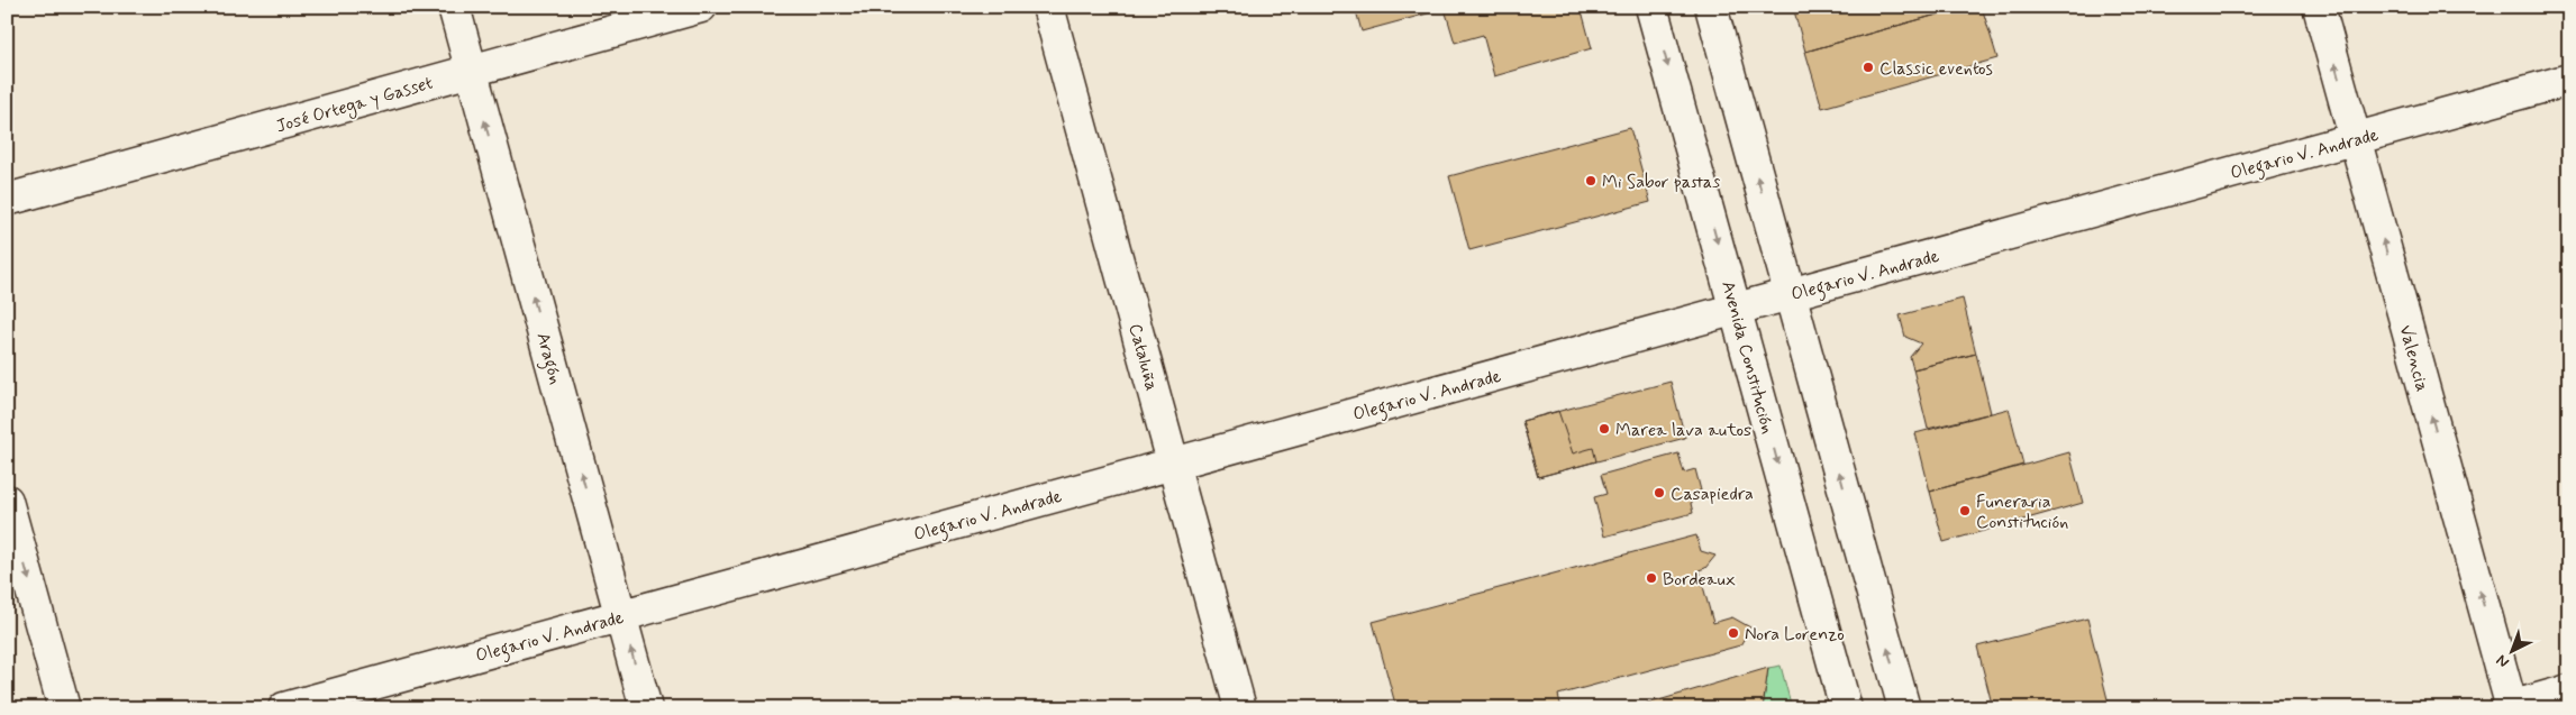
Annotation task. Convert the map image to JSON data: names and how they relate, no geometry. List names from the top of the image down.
{
  "streets": {
    "street": [
      "José Ortega y Gasset",
      "Olegario V. Andrade",
      "Cataluña",
      "Avenida Constitución",
      "Aragón",
      "Valencia"
    ]
  },
  "crossings": [
    ["José Ortega y Gasset", "Aragón"],
    ["Olegario V. Andrade", "Cataluña"],
    ["Olegario V. Andrade", "Avenida Constitución"],
    ["Olegario V. Andrade", "Aragón"],
    ["Olegario V. Andrade", "Valencia"]
  ],
  "one_way": ["Aragón", "Valencia"],
  "places": [
    "Classic eventos",
    "Mi Sabor pastas",
    "Marea lava autos",
    "Casapiedra",
    "Funeraria Constitución",
    "Bordeaux",
    "Nora Lorenzo"
  ],
  "north": "bottom left"
}
